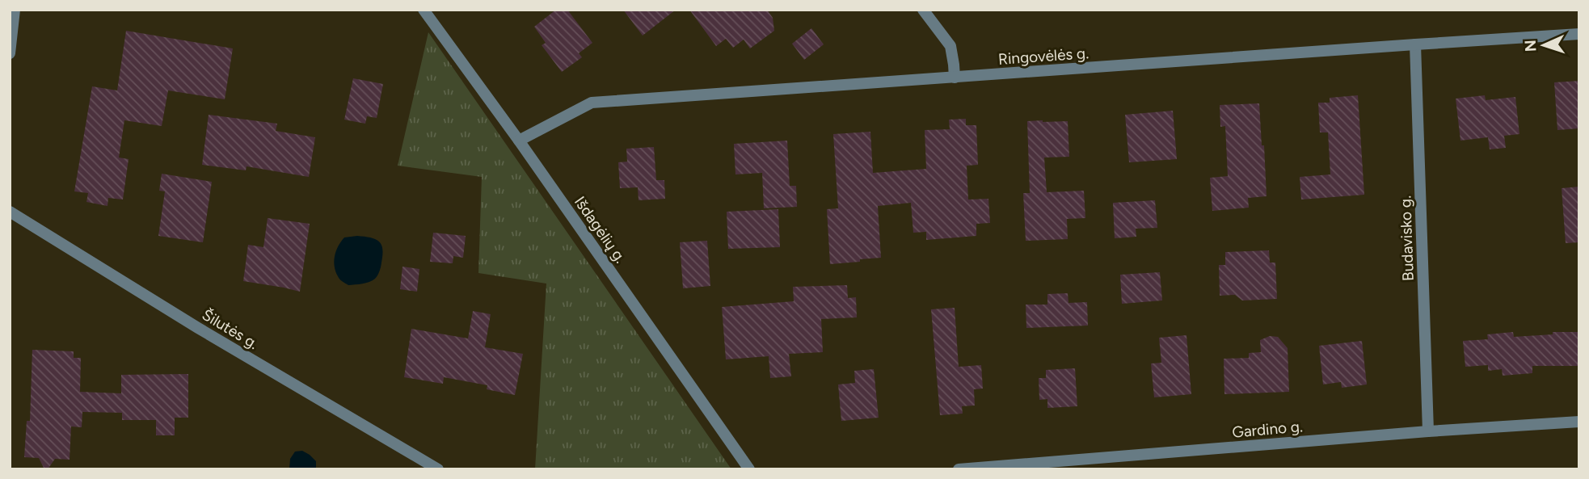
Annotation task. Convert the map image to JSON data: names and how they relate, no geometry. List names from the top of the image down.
{
  "streets": {
    "street": [
      "Ringovėlės g.",
      "Išdagėlių g.",
      "Budavisko g.",
      "Šilutės g.",
      "Gardino g."
    ]
  },
  "crossings": [
    ["Ringovėlės g.", "Išdagėlių g."],
    ["Ringovėlės g.", "Budavisko g."],
    ["Budavisko g.", "Gardino g."]
  ],
  "north": "left"
}
